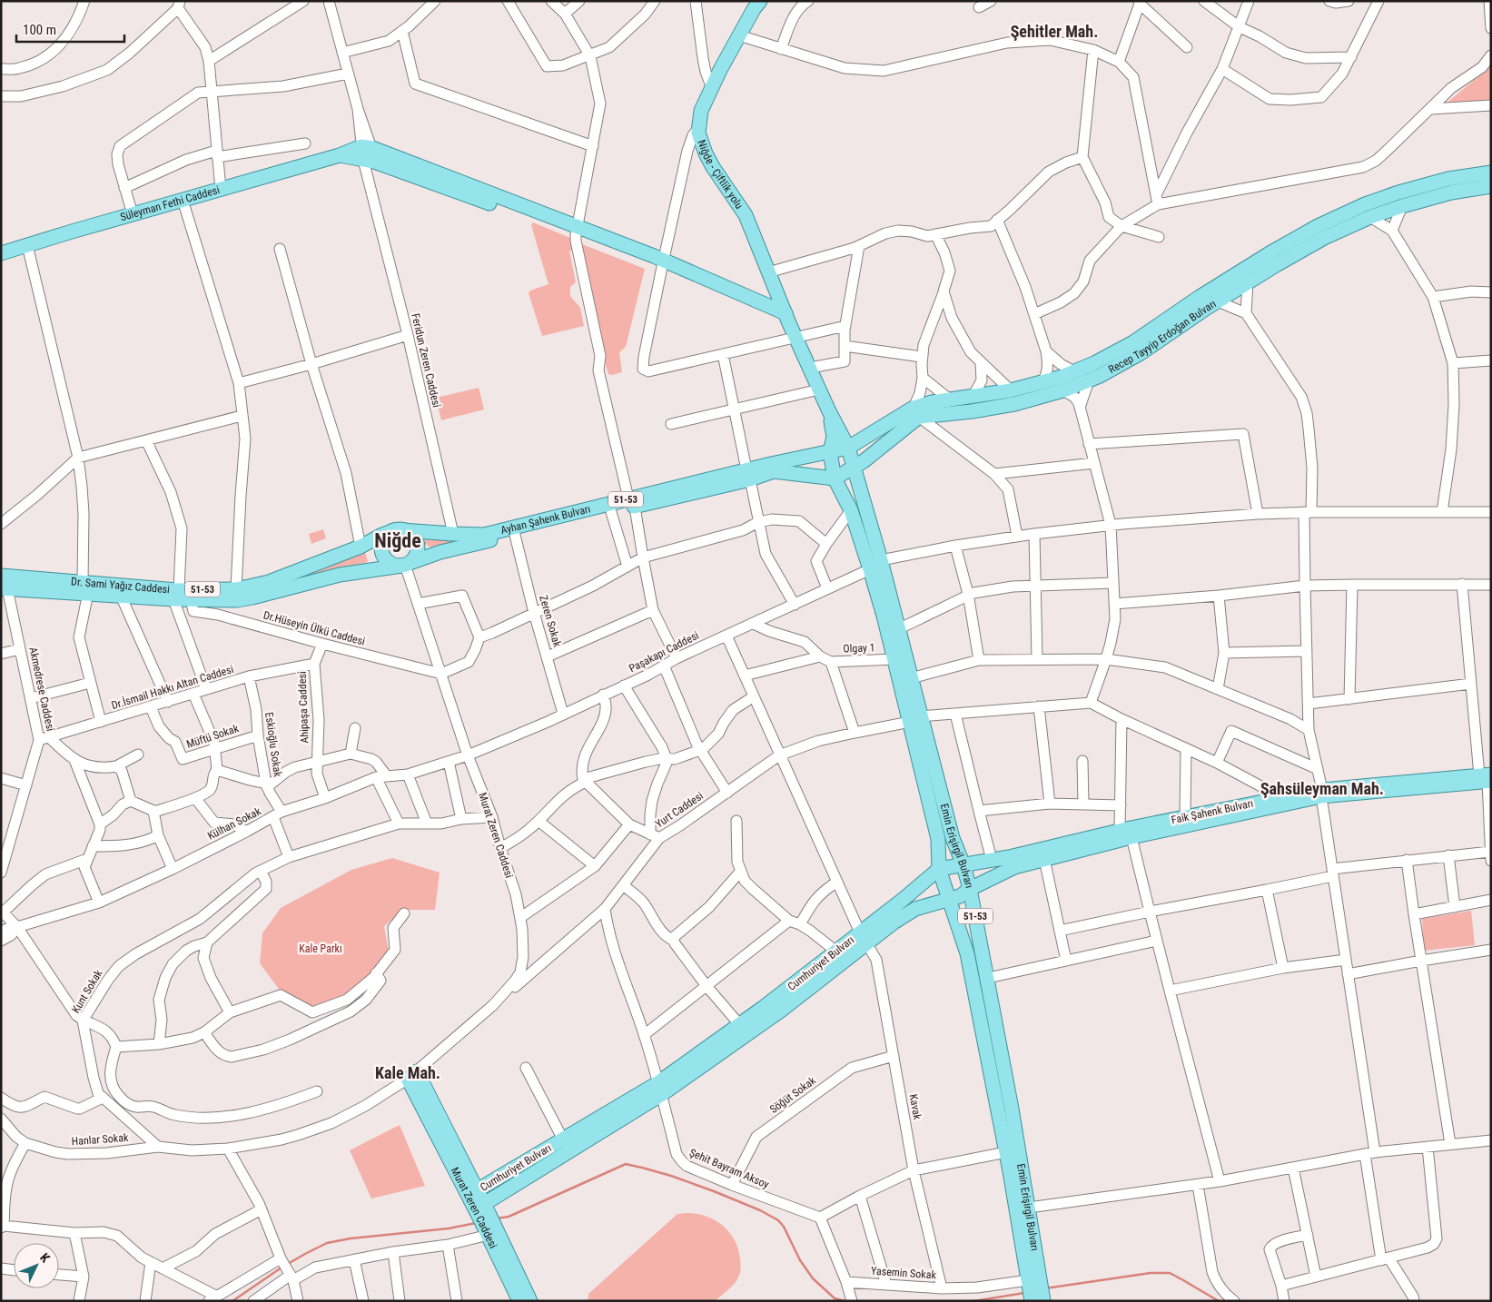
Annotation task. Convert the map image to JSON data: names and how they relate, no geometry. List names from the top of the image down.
{
  "streets": {
    "main road": [
      "Niğde - Çiftlik yolu",
      "Süleyman Fethi Caddesi",
      "Recep Tayyip Erdoğan Bulvarı",
      "51-53",
      "Ayhan Şahenk Bulvarı",
      "Dr. Sami Yağız Caddesi",
      "Faik Şahenk Bulvarı",
      "Murat Zeren Caddesi",
      "Emin Erişirgil Bulvarı",
      "Cumhuriyet Bulvarı"
    ],
    "street": [
      "Feridun Zeren Caddesi",
      "Zeren Sokak",
      "Dr.Hüseyin Ülkü Caddesi",
      "Olgay 1",
      "Paşakapı Caddesi",
      "Dr.İsmail Hakkı Altan Caddesi",
      "Akmedrese Caddesi",
      "Ahipaşa Caddesi",
      "Müftü Sokak",
      "Eskioğlu Sokak",
      "Yurt Caddesi",
      "Külhan Sokak",
      "Kunt Sokak",
      "Söğüt Sokak",
      "Kavak",
      "Hanlar Sokak",
      "Şehit Bayram Aksoy",
      "Yasemin Sokak"
    ]
  },
  "crossings": [
    ["Niğde - Çiftlik yolu", "Emin Erişirgil Bulvarı"],
    ["Süleyman Fethi Caddesi", "Feridun Zeren Caddesi"],
    ["Recep Tayyip Erdoğan Bulvarı", "Ayhan Şahenk Bulvarı"],
    ["Recep Tayyip Erdoğan Bulvarı", "Emin Erişirgil Bulvarı"],
    ["Feridun Zeren Caddesi", "Ayhan Şahenk Bulvarı"],
    ["51-53", "Emin Erişirgil Bulvarı"],
    ["51-53", "Yasemin Sokak"],
    ["Ayhan Şahenk Bulvarı", "Dr. Sami Yağız Caddesi"],
    ["Ayhan Şahenk Bulvarı", "Zeren Sokak"],
    ["Ayhan Şahenk Bulvarı", "Murat Zeren Caddesi"],
    ["Ayhan Şahenk Bulvarı", "Emin Erişirgil Bulvarı"],
    ["Dr. Sami Yağız Caddesi", "Dr.Hüseyin Ülkü Caddesi"],
    ["Dr. Sami Yağız Caddesi", "Akmedrese Caddesi"],
    ["Dr. Sami Yağız Caddesi", "Murat Zeren Caddesi"],
    ["Zeren Sokak", "Paşakapı Caddesi"],
    ["Dr.Hüseyin Ülkü Caddesi", "Ahipaşa Caddesi"],
    ["Dr.Hüseyin Ülkü Caddesi", "Murat Zeren Caddesi"],
    ["Olgay 1", "Paşakapı Caddesi"],
    ["Olgay 1", "Emin Erişirgil Bulvarı"],
    ["Paşakapı Caddesi", "Külhan Sokak"],
    ["Paşakapı Caddesi", "Murat Zeren Caddesi"],
    ["Paşakapı Caddesi", "Emin Erişirgil Bulvarı"],
    ["Paşakapı Caddesi", "Kavak"],
    ["Dr.İsmail Hakkı Altan Caddesi", "Akmedrese Caddesi"],
    ["Dr.İsmail Hakkı Altan Caddesi", "Ahipaşa Caddesi"],
    ["Dr.İsmail Hakkı Altan Caddesi", "Müftü Sokak"],
    ["Dr.İsmail Hakkı Altan Caddesi", "Eskioğlu Sokak"],
    ["Ahipaşa Caddesi", "Külhan Sokak"],
    ["Müftü Sokak", "Eskioğlu Sokak"],
    ["Eskioğlu Sokak", "Külhan Sokak"],
    ["Eskioğlu Sokak", "Kunt Sokak"],
    ["Yurt Caddesi", "Murat Zeren Caddesi"],
    ["Yurt Caddesi", "Emin Erişirgil Bulvarı"],
    ["Yurt Caddesi", "Kavak"],
    ["Faik Şahenk Bulvarı", "Emin Erişirgil Bulvarı"],
    ["Faik Şahenk Bulvarı", "Cumhuriyet Bulvarı"],
    ["Külhan Sokak", "Murat Zeren Caddesi"],
    ["Murat Zeren Caddesi", "Cumhuriyet Bulvarı"],
    ["Murat Zeren Caddesi", "Kunt Sokak"],
    ["Murat Zeren Caddesi", "Hanlar Sokak"],
    ["Emin Erişirgil Bulvarı", "Cumhuriyet Bulvarı"],
    ["Emin Erişirgil Bulvarı", "Yasemin Sokak"],
    ["Cumhuriyet Bulvarı", "Kavak"],
    ["Cumhuriyet Bulvarı", "Şehit Bayram Aksoy"],
    ["Kunt Sokak", "Hanlar Sokak"],
    ["Söğüt Sokak", "Kavak"],
    ["Söğüt Sokak", "Şehit Bayram Aksoy"],
    ["Kavak", "Yasemin Sokak"]
  ],
  "districts": [
    "Şehitler Mah.",
    "Niğde",
    "Şahsüleyman Mah.",
    "Kale Mah."
  ],
  "parks": ["Kale Parkı"],
  "scale_bar": "100 m",
  "north": "top right"
}
